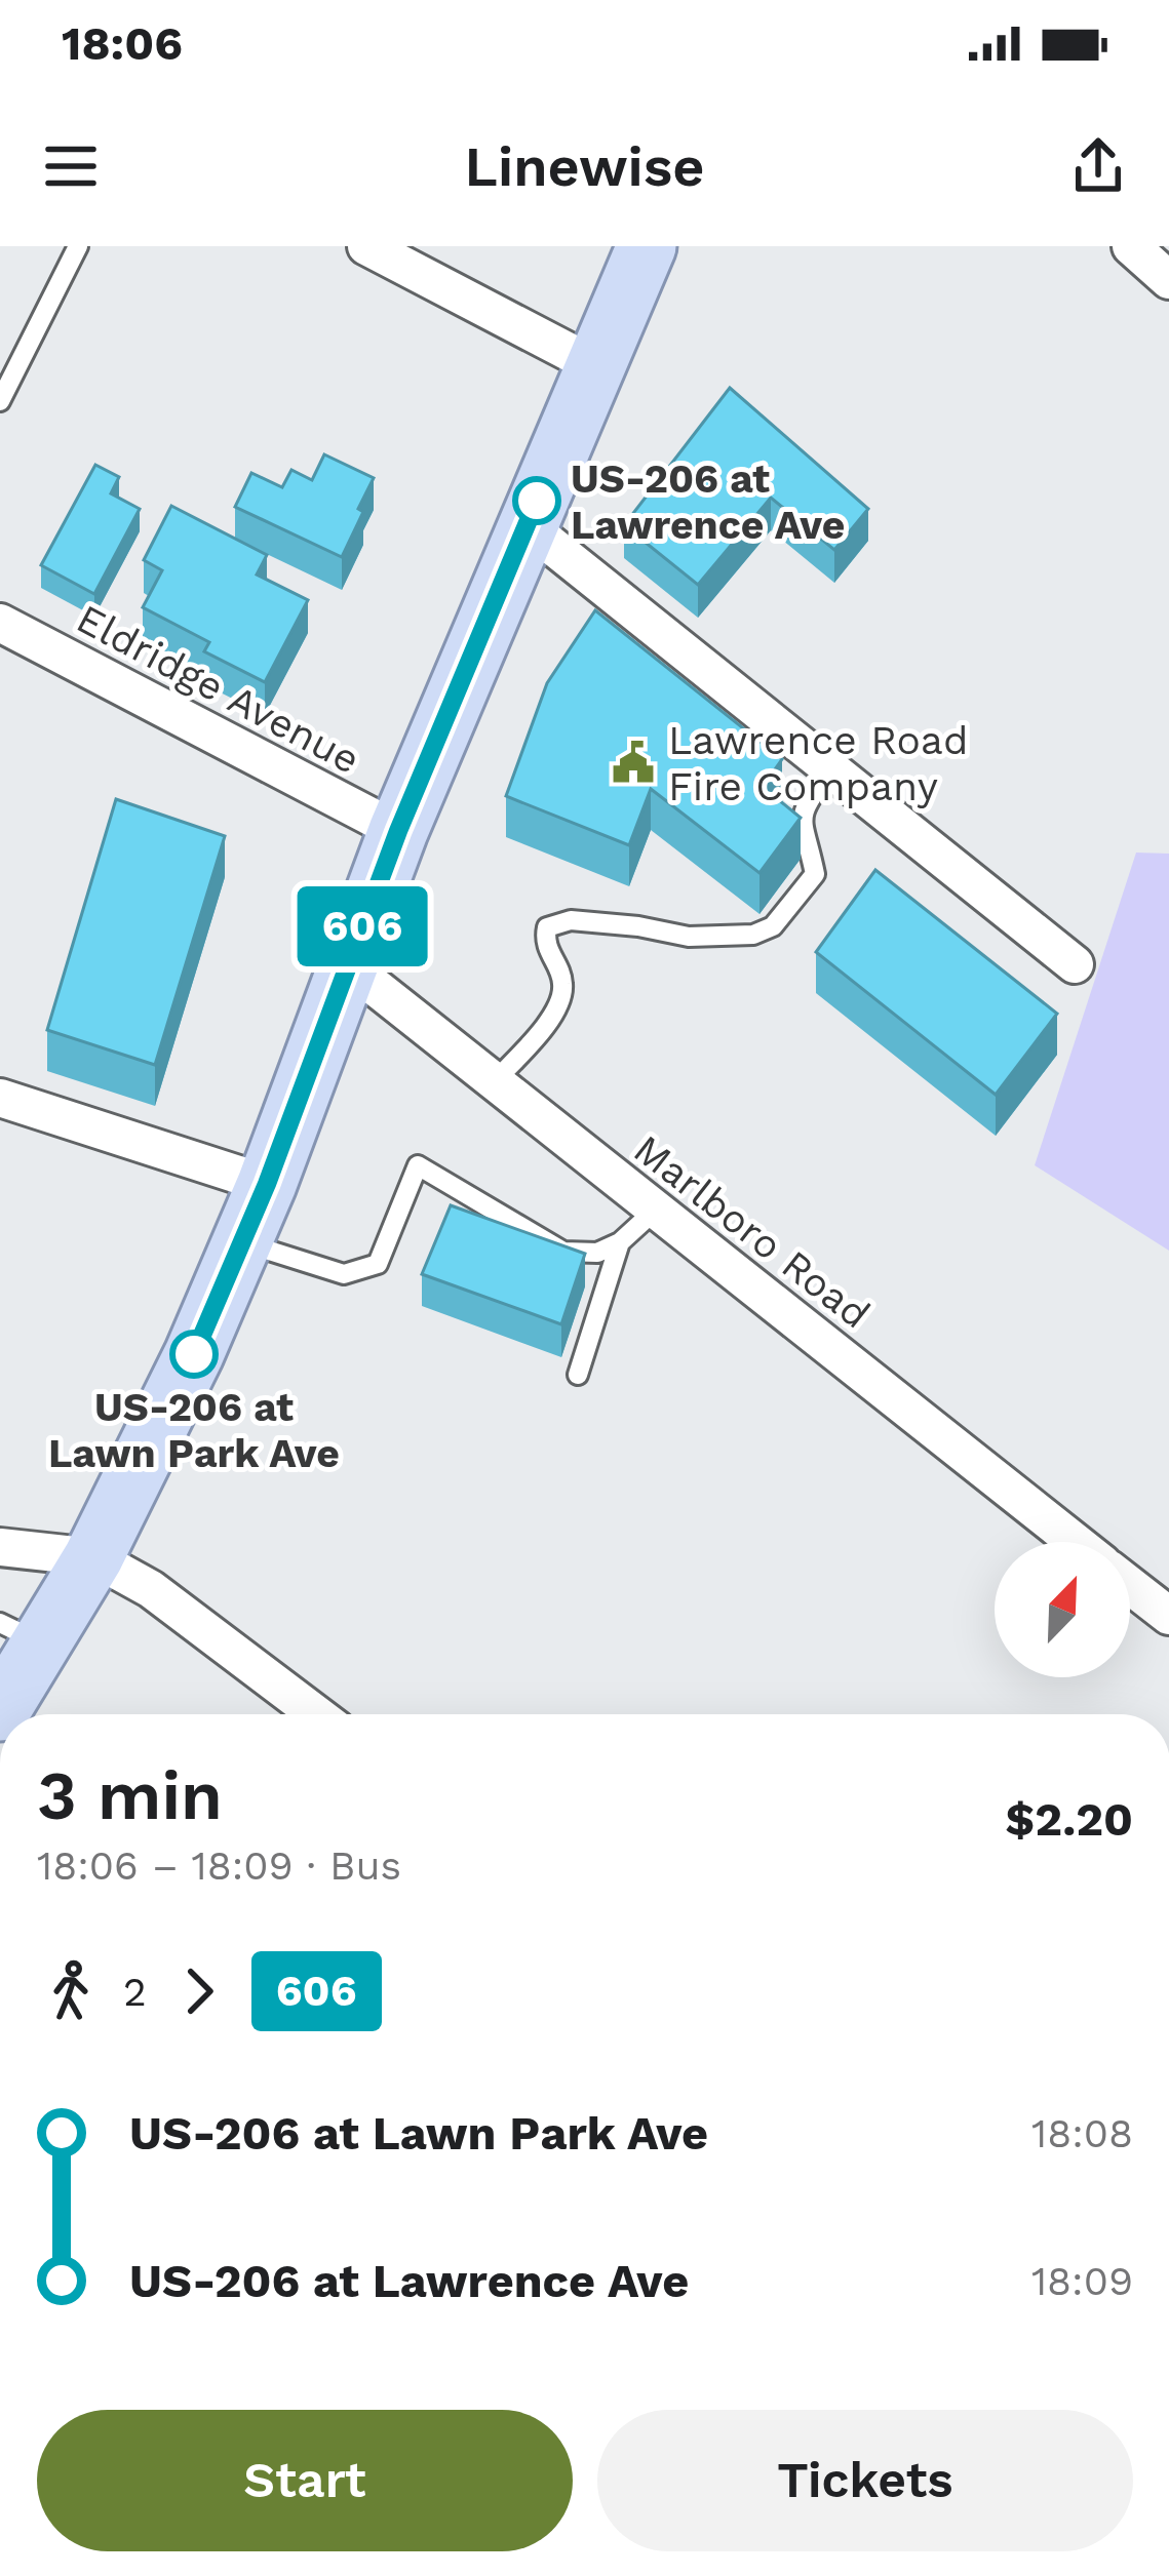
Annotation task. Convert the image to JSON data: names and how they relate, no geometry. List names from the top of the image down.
{
  "streets": {
    "street": ["Eldridge Avenue", "Marlboro Road"]
  },
  "places": {
    "other": ["US-206 at Lawrence Ave", "US-206 at Lawn Park Ave"],
    "public building": ["Lawrence Road Fire Company"]
  },
  "lines": ["bus line 606"],
  "north": "top right",
  "page": {
    "status": "18:06",
    "header": "Linewise",
    "on_map": "606",
    "heading": ["3 min", "18:06 – 18:09 · Bus", "$2.20"],
    "legs": ["2", "606"],
    "list": [
      {
        "name": "US-206 at Lawn Park Ave",
        "value": "18:08"
      },
      {
        "name": "US-206 at Lawrence Ave",
        "value": "18:09"
      }
    ],
    "buttons": ["Start", "Tickets"]
  }
}
